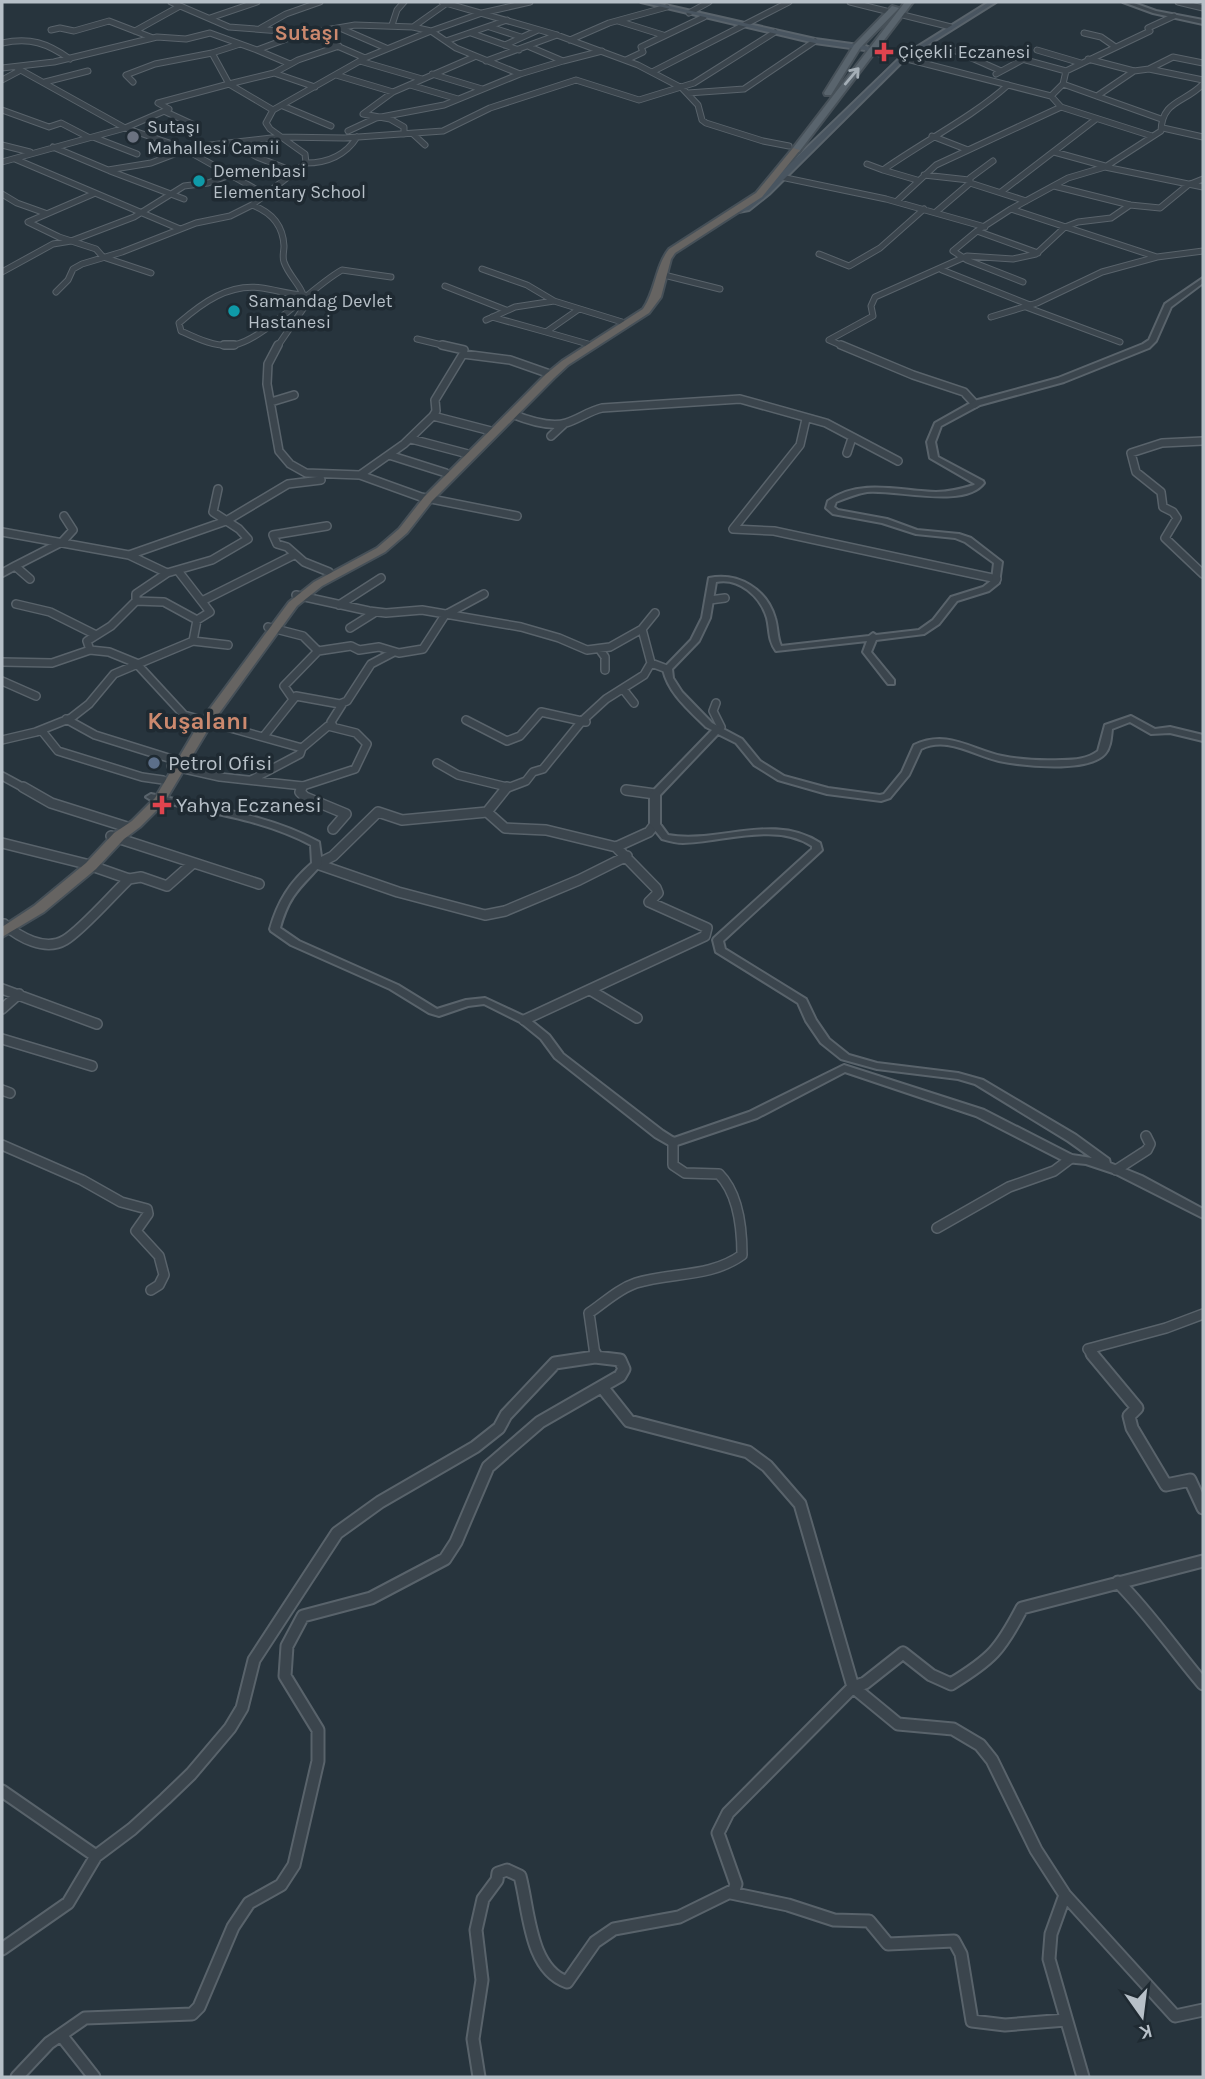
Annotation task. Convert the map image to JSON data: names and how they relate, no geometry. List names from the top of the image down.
{
  "districts": ["Sutaşı", "Kuşalanı"],
  "places": {
    "health": ["Çiçekli Eczanesi", "Yahya Eczanesi"],
    "other": [
      "Sutaşı Mahallesi Camii",
      "Demenbasi Elementary School",
      "Samandag Devlet Hastanesi",
      "Petrol Ofisi"
    ]
  },
  "north": "bottom"
}
